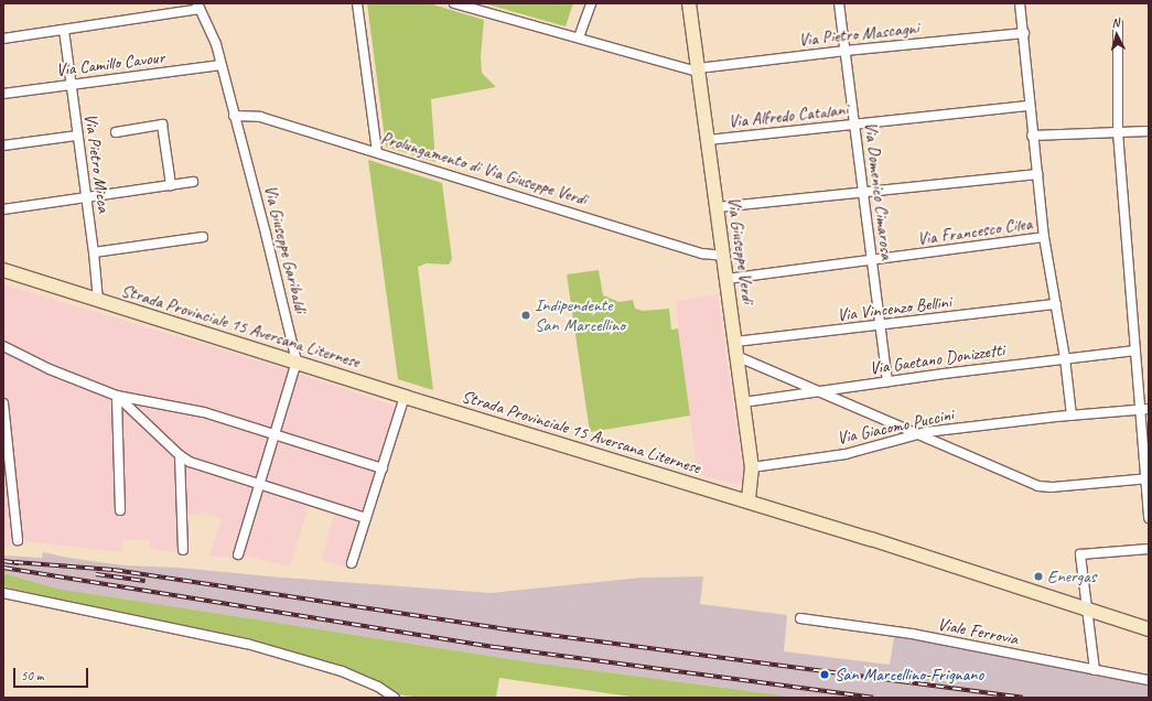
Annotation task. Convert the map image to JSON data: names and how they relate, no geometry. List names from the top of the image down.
{
  "streets": {
    "main road": ["Via Giuseppe Verdi", "Strada Provinciale 15 Aversana Liternese"],
    "street": [
      "Via Pietro Mascagni",
      "Via Camillo Cavour",
      "Via Alfredo Catalani",
      "Via Pietro Micca",
      "Prolungamento di Via Giuseppe Verdi",
      "Via Domenico Cimarosa",
      "Via Francesco Cilea",
      "Via Giuseppe Garibaldi",
      "Via Vincenzo Bellini",
      "Via Gaetano Donizzetti",
      "Via Giacomo Puccini",
      "Viale Ferrovia"
    ]
  },
  "crossings": [
    ["Via Pietro Mascagni", "Via Domenico Cimarosa"],
    ["Via Pietro Mascagni", "Via Giuseppe Verdi"],
    ["Via Camillo Cavour", "Via Pietro Micca"],
    ["Via Camillo Cavour", "Via Giuseppe Garibaldi"],
    ["Via Alfredo Catalani", "Via Domenico Cimarosa"],
    ["Via Alfredo Catalani", "Via Giuseppe Verdi"],
    ["Via Pietro Micca", "Strada Provinciale 15 Aversana Liternese"],
    ["Prolungamento di Via Giuseppe Verdi", "Via Giuseppe Garibaldi"],
    ["Prolungamento di Via Giuseppe Verdi", "Via Giuseppe Verdi"],
    ["Via Domenico Cimarosa", "Via Francesco Cilea"],
    ["Via Domenico Cimarosa", "Via Vincenzo Bellini"],
    ["Via Domenico Cimarosa", "Via Gaetano Donizzetti"],
    ["Via Francesco Cilea", "Via Giuseppe Verdi"],
    ["Via Giuseppe Garibaldi", "Strada Provinciale 15 Aversana Liternese"],
    ["Via Giuseppe Verdi", "Via Vincenzo Bellini"],
    ["Via Giuseppe Verdi", "Strada Provinciale 15 Aversana Liternese"],
    ["Via Giuseppe Verdi", "Via Gaetano Donizzetti"],
    ["Via Giuseppe Verdi", "Via Giacomo Puccini"]
  ],
  "places": ["Indipendente San Marcellino", "Energas", "San Marcellino-Frignano"],
  "scale_bar": "50 m",
  "north": "top"
}
